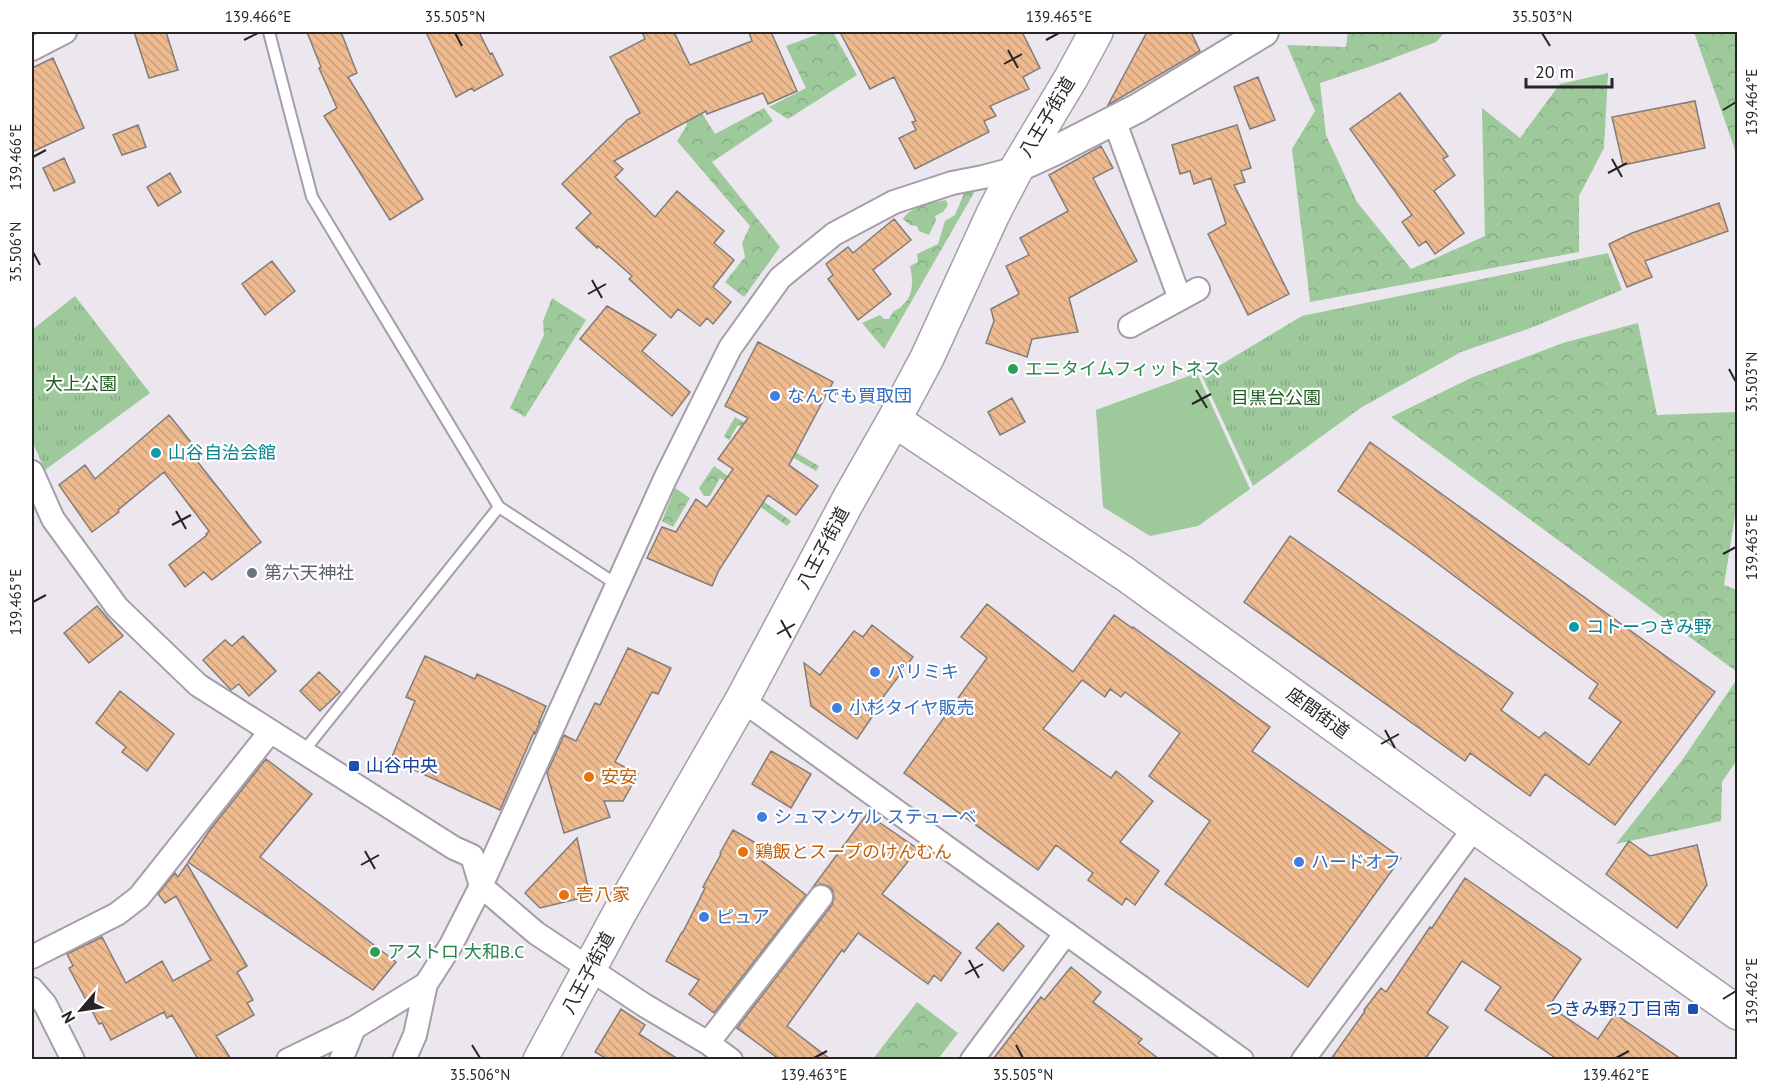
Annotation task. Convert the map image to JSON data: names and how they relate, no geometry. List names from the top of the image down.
{
  "streets": {
    "main road": ["八王子街道", "座間街道"]
  },
  "crossings": [
    ["八王子街道", "座間街道"]
  ],
  "parks": ["大上公園", "目黒台公園"],
  "places": {
    "other": [
      "エニタイムフィットネス",
      "なんでも買取団",
      "山谷自治会館",
      "第六天神社",
      "コトーつきみ野",
      "パリミキ",
      "小杉タイヤ販売",
      "安安",
      "シュマンケル ステューベ",
      "鶏飯とスープのけんむん",
      "ハードオフ",
      "壱八家",
      "ピュア",
      "アストロ 大和B.C"
    ],
    "transit": ["山谷中央", "つきみ野2丁目南"]
  },
  "scale_bar": "20 m",
  "north": "bottom left",
  "coordinates": [
    "139.466°E",
    "35.505°N",
    "139.465°E",
    "35.503°N",
    "139.464°E",
    "35.506°N",
    "139.463°E",
    "139.462°E"
  ]
}
